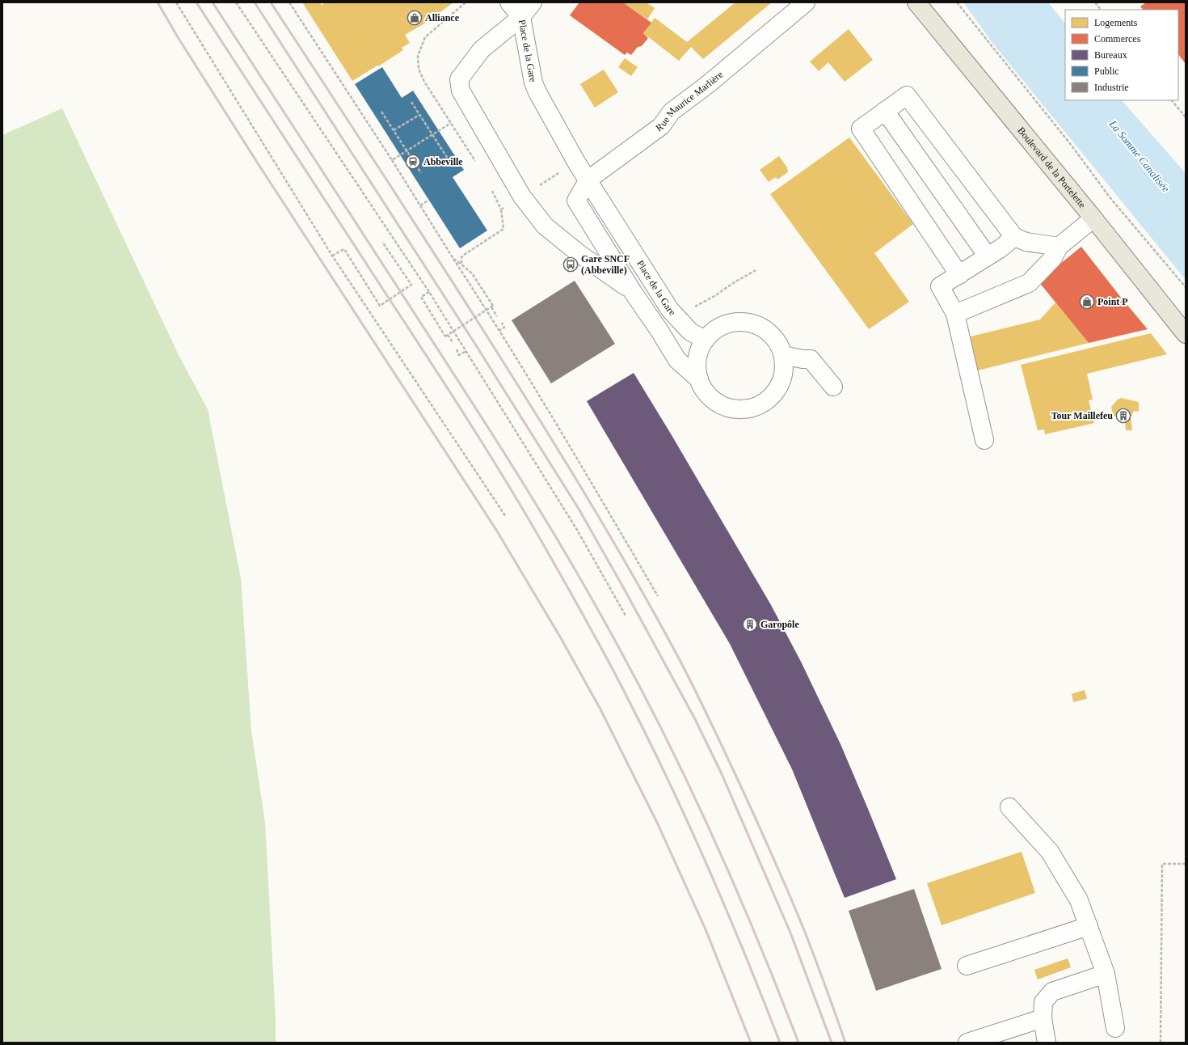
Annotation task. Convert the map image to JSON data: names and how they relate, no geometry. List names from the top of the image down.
{
  "streets": {
    "main road": ["Boulevard de la Portelette"],
    "street": ["Place de la Gare", "Rue Maurice Marlière"]
  },
  "crossings": [
    ["Place de la Gare", "Rue Maurice Marlière"]
  ],
  "water": ["La Somme Canalisée"],
  "places": {
    "shop": ["Alliance", "Point P"],
    "station": ["Abbeville"],
    "bus stop": ["Gare SNCF (Abbeville)"],
    "building": ["Tour Maillefeu", "Garopôle"]
  },
  "legend": [
    "Logements",
    "Commerces",
    "Bureaux",
    "Public",
    "Industrie"
  ]
}
